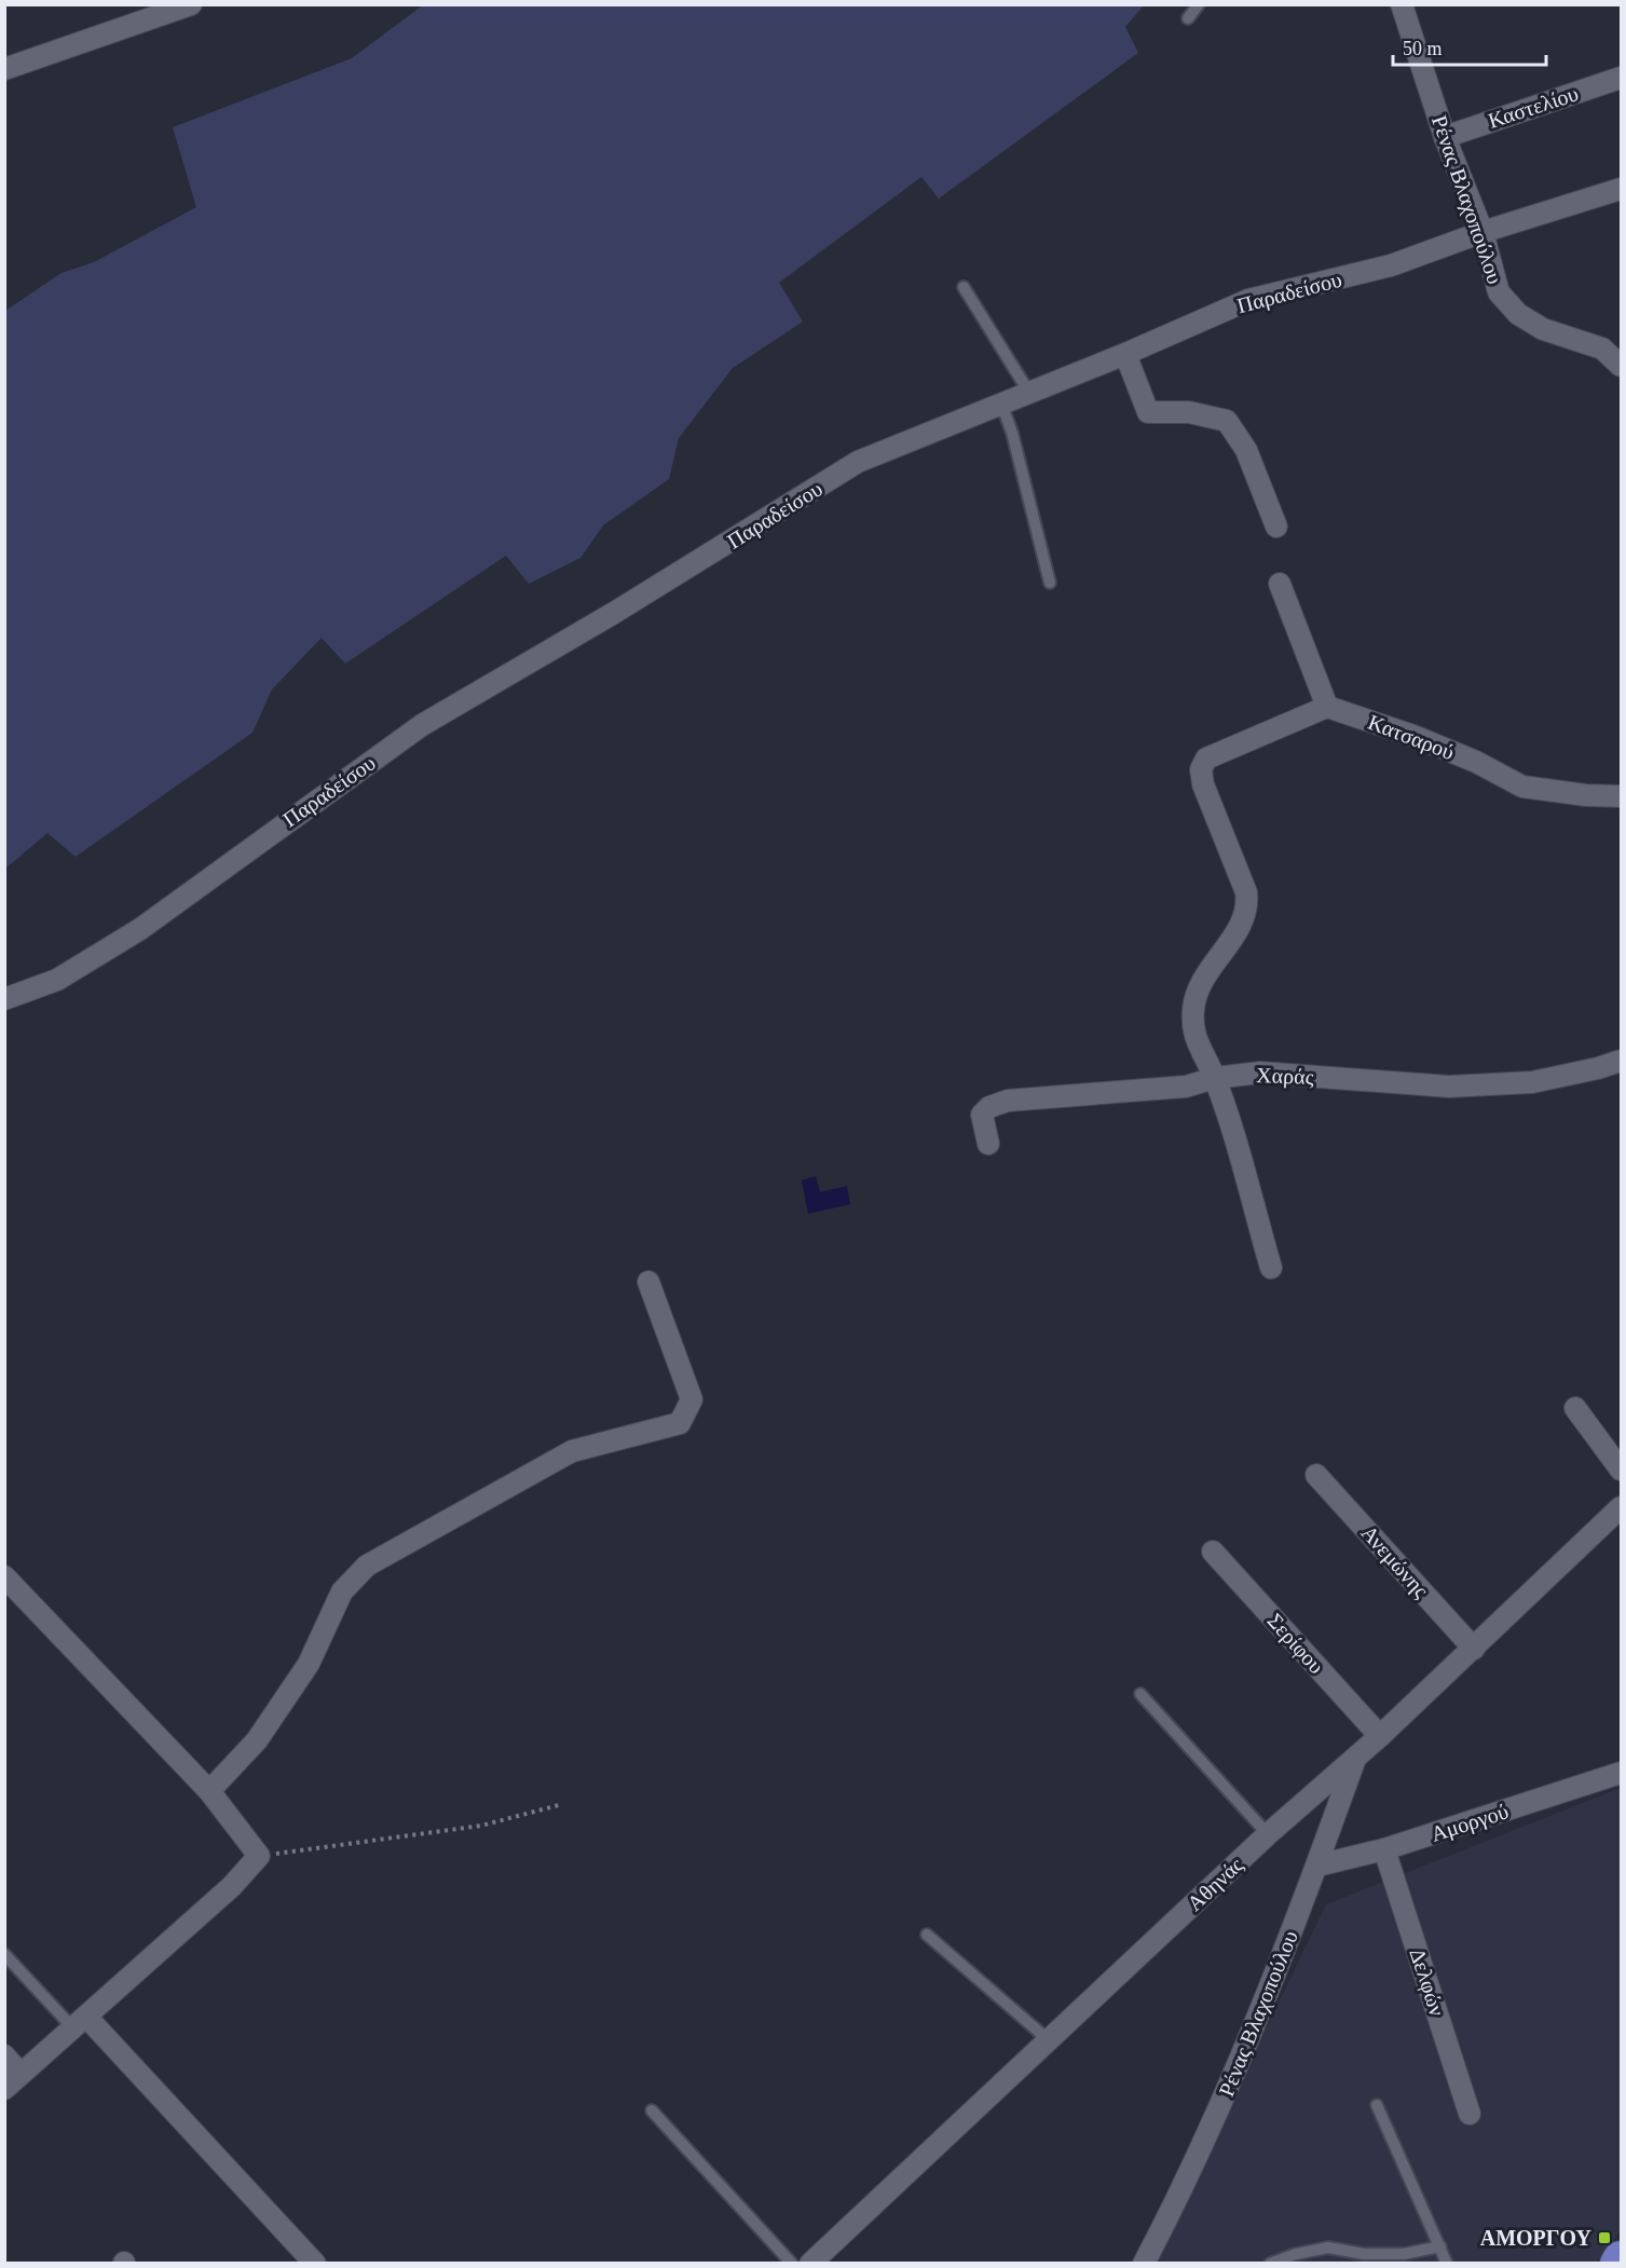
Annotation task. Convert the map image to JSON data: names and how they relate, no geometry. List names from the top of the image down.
{
  "streets": {
    "street": [
      "Καστελίου",
      "Ρένας Βλαχοπούλου",
      "Παραδείσου",
      "Κατσαρού",
      "Χαράς",
      "Ανεμώνης",
      "Σερίφου",
      "Αμοργού",
      "Αθηνάς",
      "Δελφών"
    ]
  },
  "crossings": [
    ["Καστελίου", "Ρένας Βλαχοπούλου"],
    ["Ρένας Βλαχοπούλου", "Παραδείσου"],
    ["Ρένας Βλαχοπούλου", "Αμοργού"],
    ["Ρένας Βλαχοπούλου", "Αθηνάς"],
    ["Ανεμώνης", "Αθηνάς"],
    ["Σερίφου", "Αθηνάς"],
    ["Αμοργού", "Δελφών"]
  ],
  "places": {
    "transit": ["ΑΜΟΡΓΟΥ"]
  },
  "scale_bar": "50 m"
}
